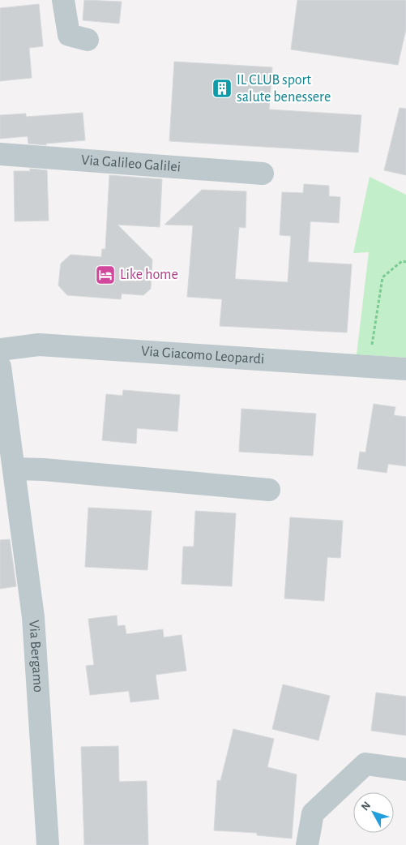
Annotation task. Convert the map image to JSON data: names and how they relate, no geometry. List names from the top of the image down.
{
  "streets": {
    "street": ["Via Galileo Galilei", "Via Giacomo Leopardi", "Via Bergamo"]
  },
  "places": {
    "building": ["IL CLUB sport salute benessere"],
    "hotel": ["Like home"]
  },
  "north": "top left"
}
